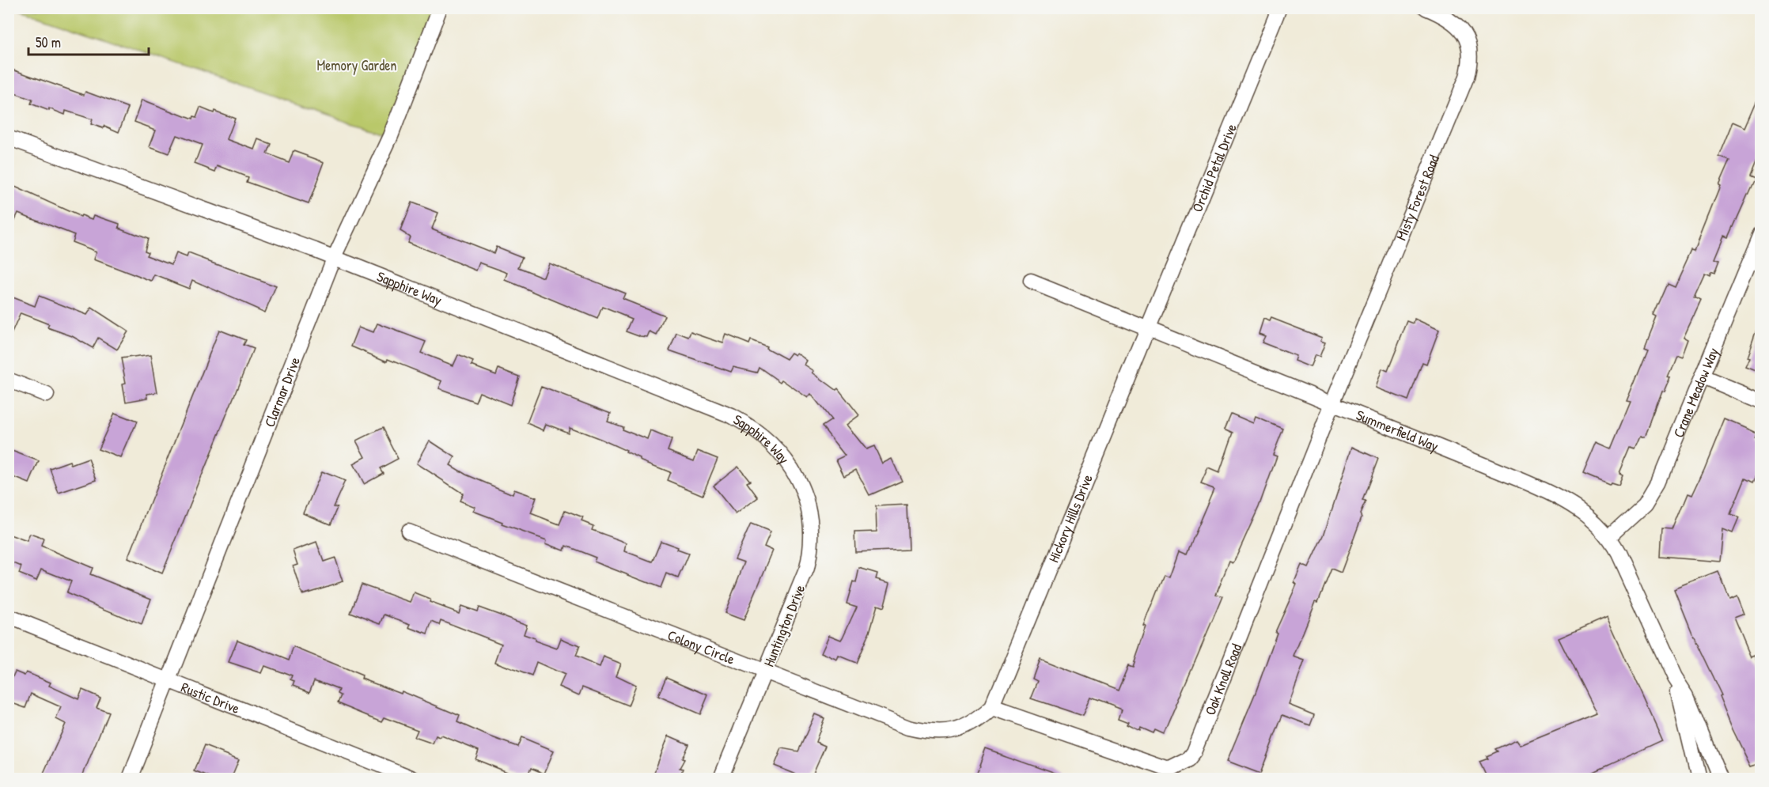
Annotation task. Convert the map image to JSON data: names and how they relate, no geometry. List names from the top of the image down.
{
  "streets": {
    "street": [
      "Orchid Petal Drive",
      "Misty Forest Road",
      "Sapphire Way",
      "Clarmar Drive",
      "Crane Meadow Way",
      "Summerfield Way",
      "Hickory Hills Drive",
      "Huntington Drive",
      "Colony Circle",
      "Oak Knoll Road",
      "Rustic Drive"
    ]
  },
  "crossings": [
    ["Orchid Petal Drive", "Summerfield Way"],
    ["Orchid Petal Drive", "Hickory Hills Drive"],
    ["Misty Forest Road", "Summerfield Way"],
    ["Misty Forest Road", "Oak Knoll Road"],
    ["Sapphire Way", "Clarmar Drive"],
    ["Sapphire Way", "Huntington Drive"],
    ["Clarmar Drive", "Rustic Drive"],
    ["Crane Meadow Way", "Summerfield Way"],
    ["Summerfield Way", "Hickory Hills Drive"],
    ["Summerfield Way", "Oak Knoll Road"],
    ["Hickory Hills Drive", "Colony Circle"],
    ["Hickory Hills Drive", "Oak Knoll Road"],
    ["Huntington Drive", "Colony Circle"],
    ["Colony Circle", "Oak Knoll Road"]
  ],
  "parks": ["Memory Garden"],
  "scale_bar": "50 m"
}
